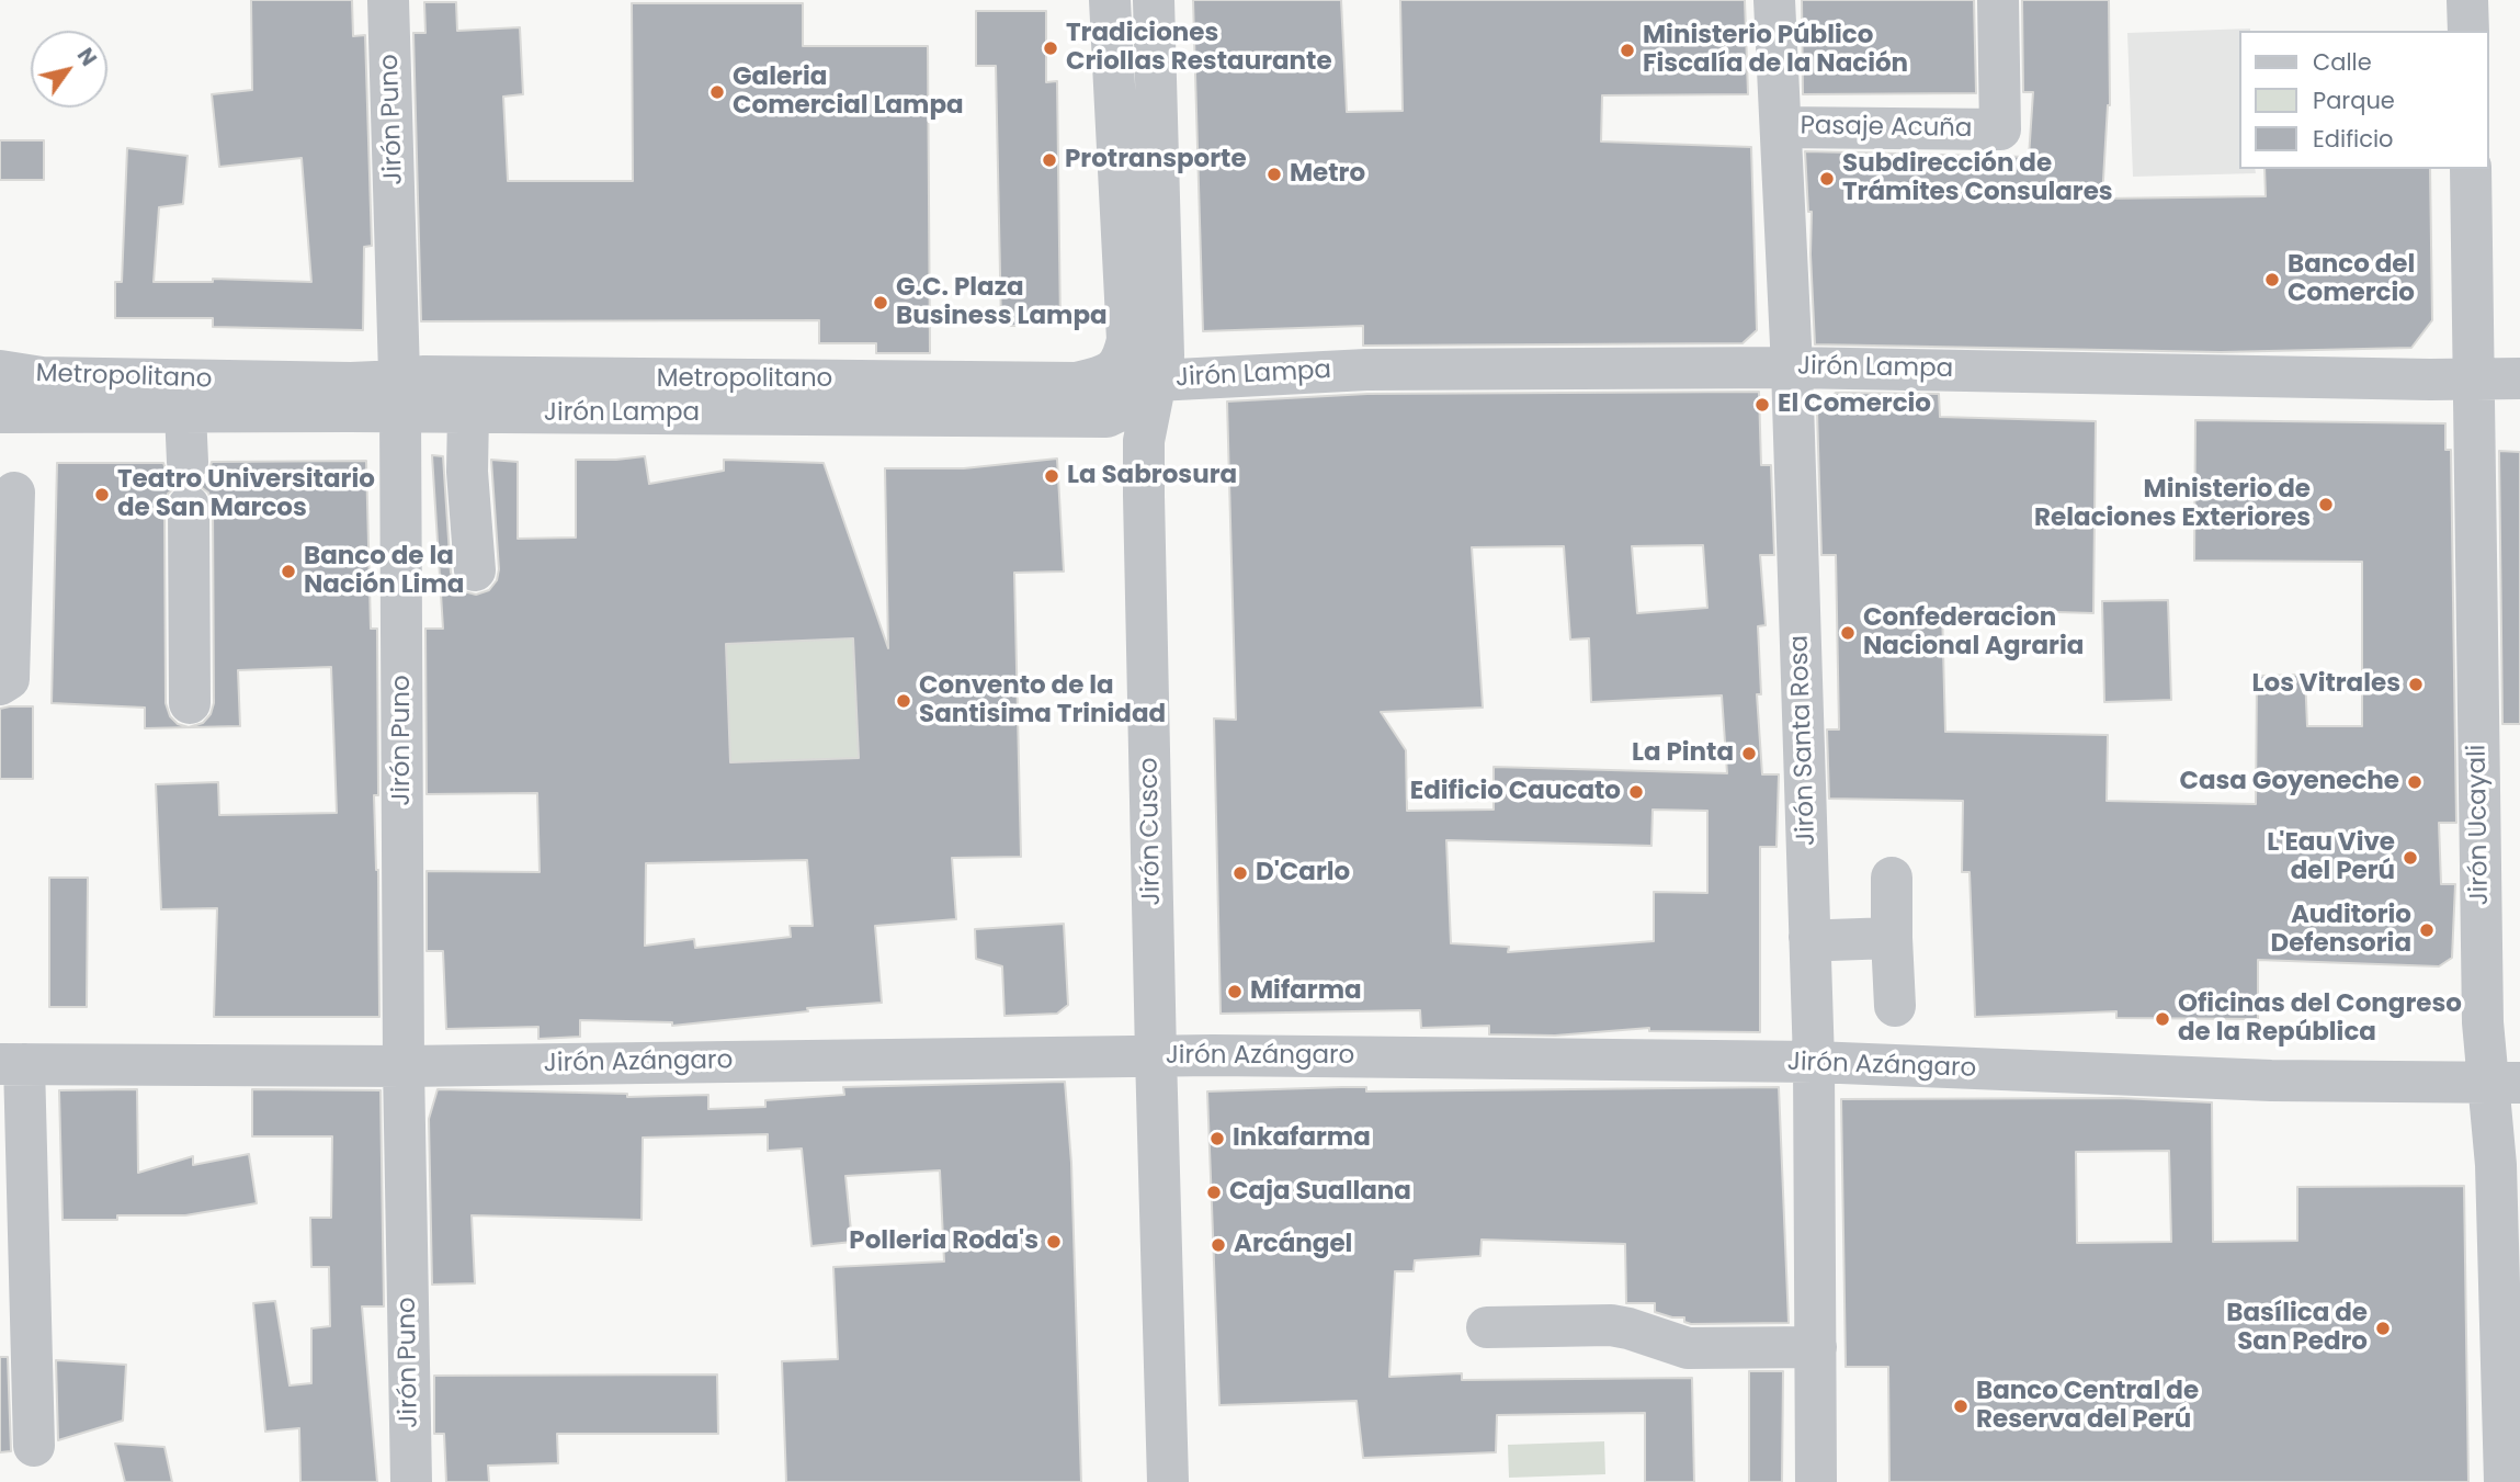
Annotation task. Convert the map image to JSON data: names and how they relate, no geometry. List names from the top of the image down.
{
  "streets": {
    "street": [
      "Jirón Puno",
      "Pasaje Acuña",
      "Jirón Lampa",
      "Metropolitano",
      "Jirón Santa Rosa",
      "Jirón Ucayali",
      "Jirón Cusco",
      "Jirón Azángaro"
    ]
  },
  "crossings": [
    ["Jirón Puno", "Jirón Lampa"],
    ["Jirón Puno", "Metropolitano"],
    ["Jirón Puno", "Jirón Azángaro"],
    ["Pasaje Acuña", "Jirón Santa Rosa"],
    ["Jirón Lampa", "Metropolitano"],
    ["Jirón Lampa", "Jirón Santa Rosa"],
    ["Jirón Lampa", "Jirón Ucayali"],
    ["Jirón Lampa", "Jirón Cusco"],
    ["Jirón Santa Rosa", "Jirón Azángaro"],
    ["Jirón Ucayali", "Jirón Azángaro"],
    ["Jirón Cusco", "Jirón Azángaro"]
  ],
  "places": [
    "Tradiciones Criollas Restaurante",
    "Ministerio Público Fiscalía de la Nación",
    "Galeria Comercial Lampa",
    "Protransporte",
    "Metro",
    "Subdirección de Trámites Consulares",
    "Banco del Comercio",
    "G.C. Plaza Business Lampa",
    "El Comercio",
    "La Sabrosura",
    "Teatro Universitario de San Marcos",
    "Ministerio de Relaciones Exteriores",
    "Banco de la Nación Lima",
    "Confederacion Nacional Agraria",
    "Los Vitrales",
    "Convento de la Santisima Trinidad",
    "La Pinta",
    "Casa Goyeneche",
    "Edificio Caucato",
    "L'Eau Vive del Perú",
    "D'Carlo",
    "Auditorio Defensoria",
    "Mifarma",
    "Oficinas del Congreso de la República",
    "Inkafarma",
    "Caja Suallana",
    "Polleria Roda's",
    "Arcángel",
    "Basílica de San Pedro",
    "Banco Central de Reserva del Perú"
  ],
  "legend": ["Calle", "Parque", "Edificio"],
  "north": "top right"
}
